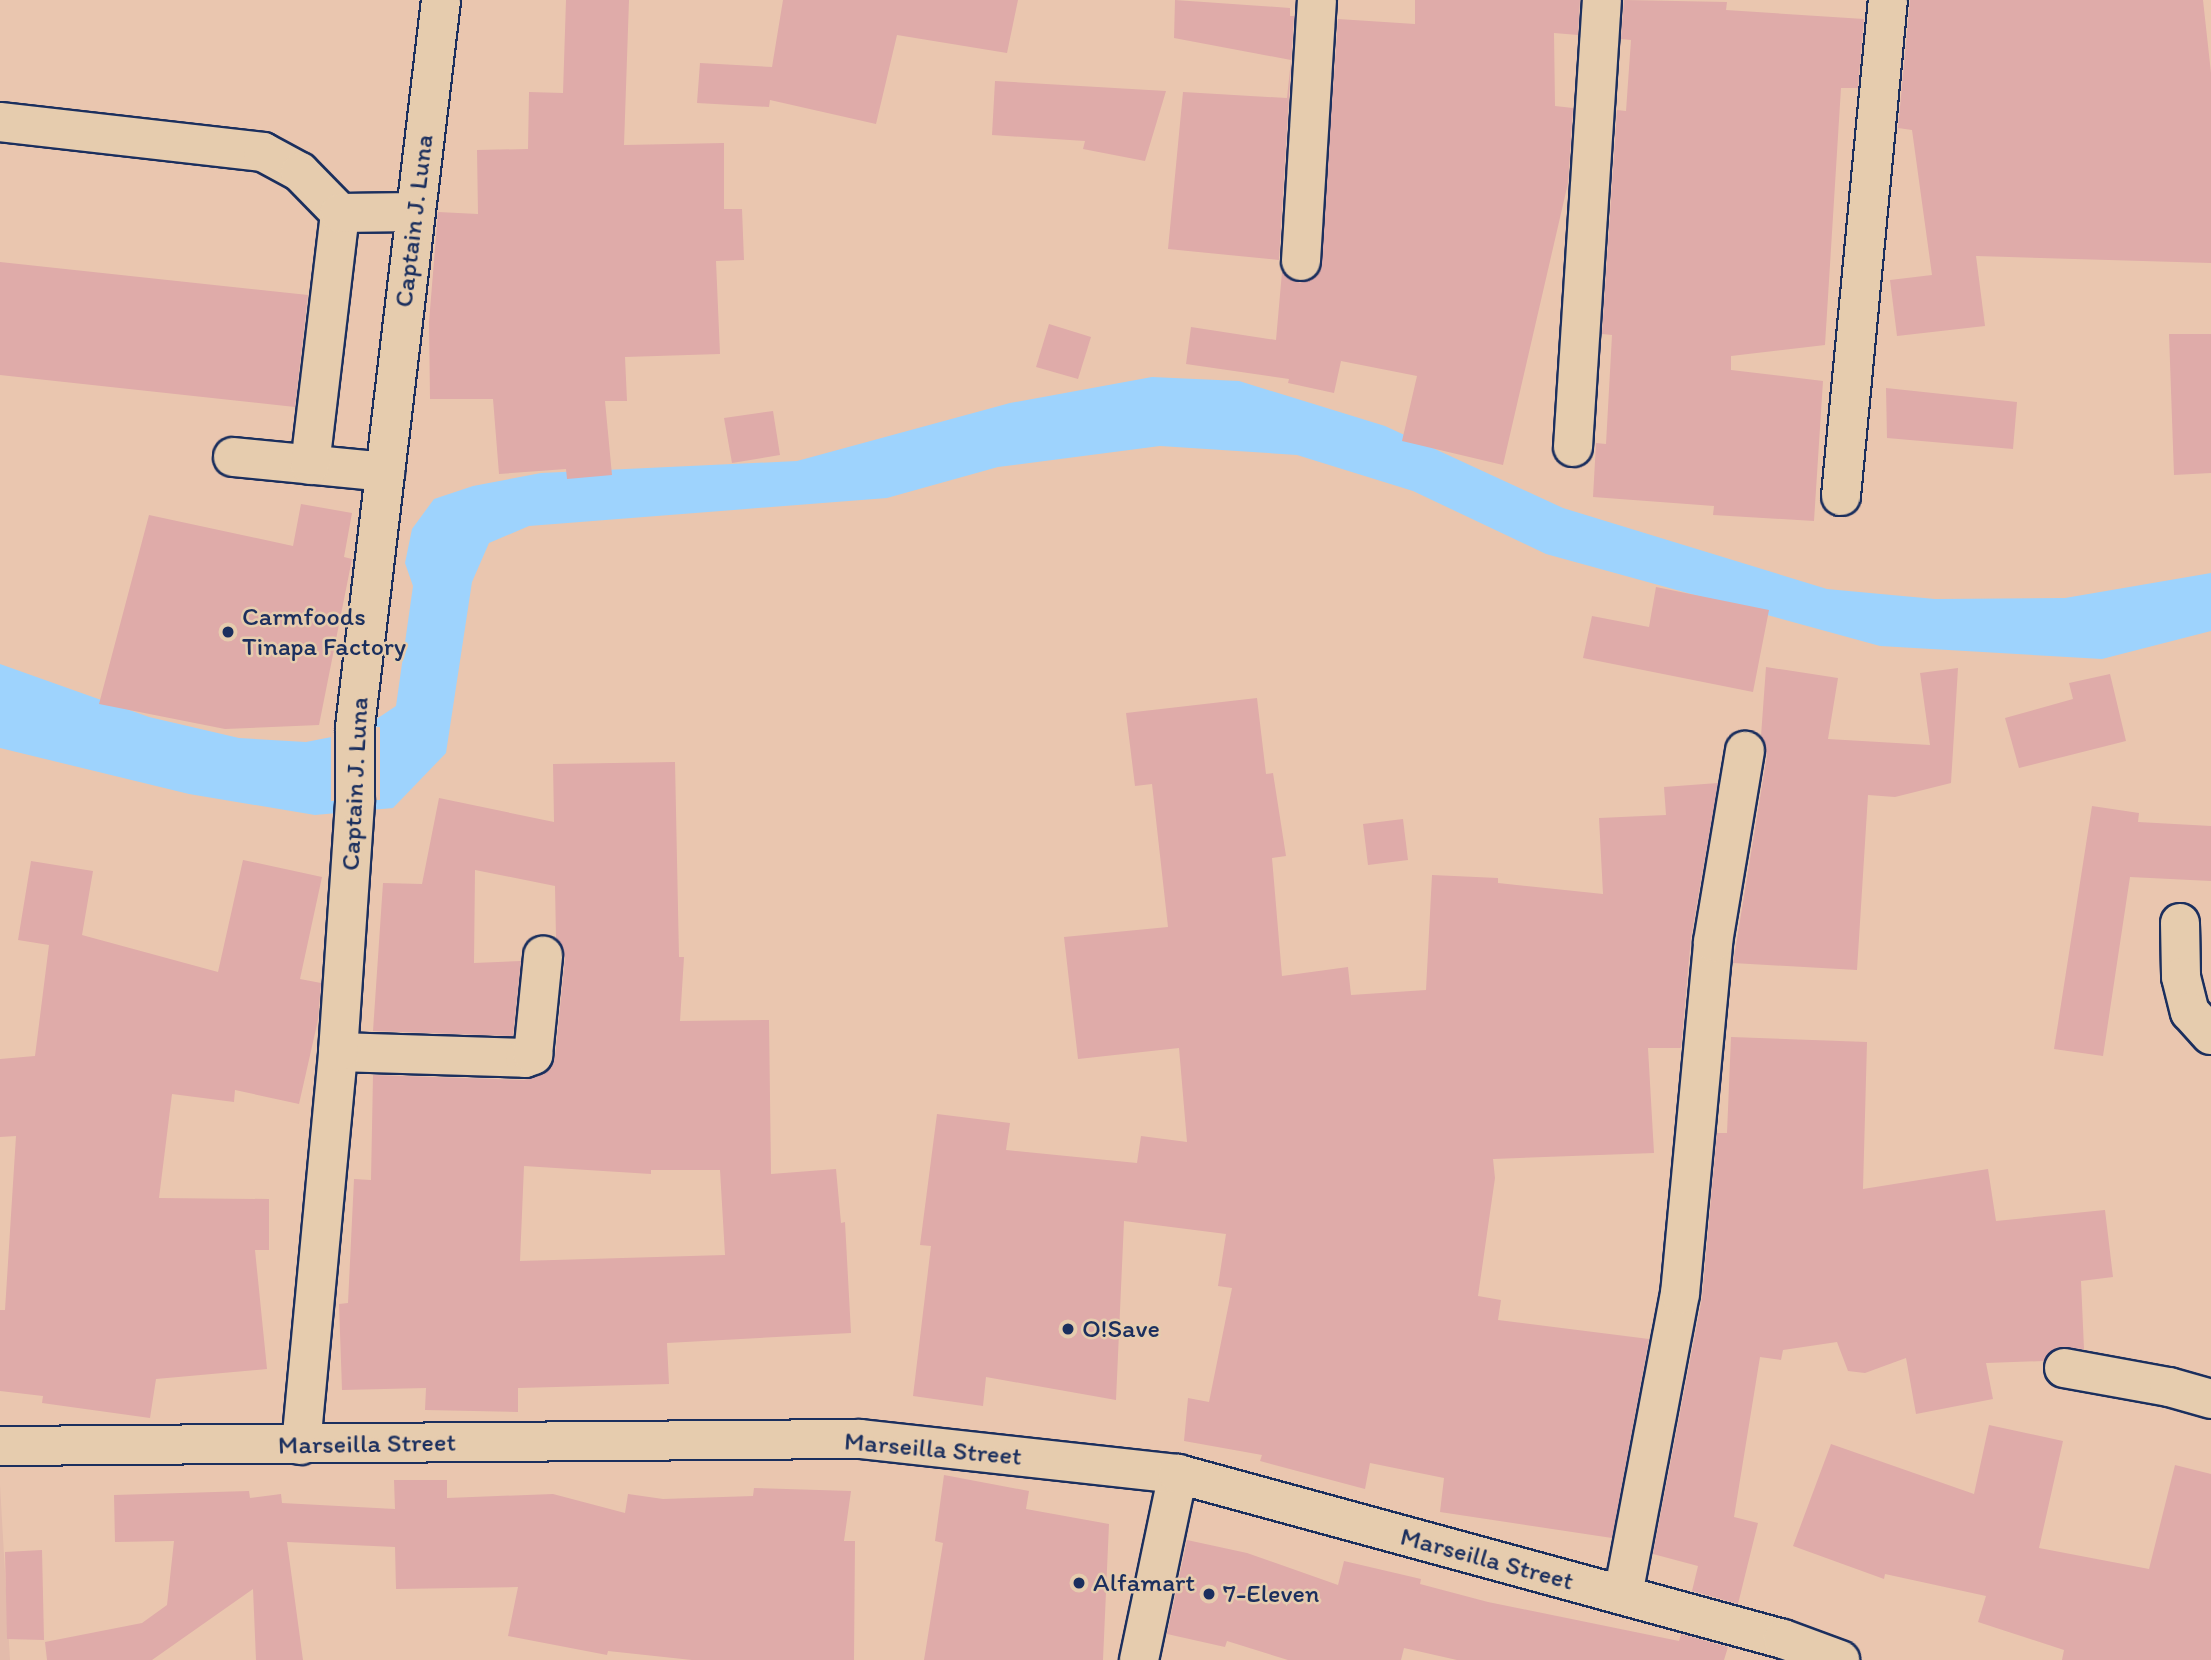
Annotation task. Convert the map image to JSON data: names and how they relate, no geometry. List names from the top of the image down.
{
  "streets": {
    "street": ["Captain J. Luna", "Marseilla Street"]
  },
  "crossings": [
    ["Captain J. Luna", "Marseilla Street"]
  ],
  "places": [
    "Carmfoods Tinapa Factory",
    "O!Save",
    "Alfamart",
    "7-Eleven"
  ]
}
